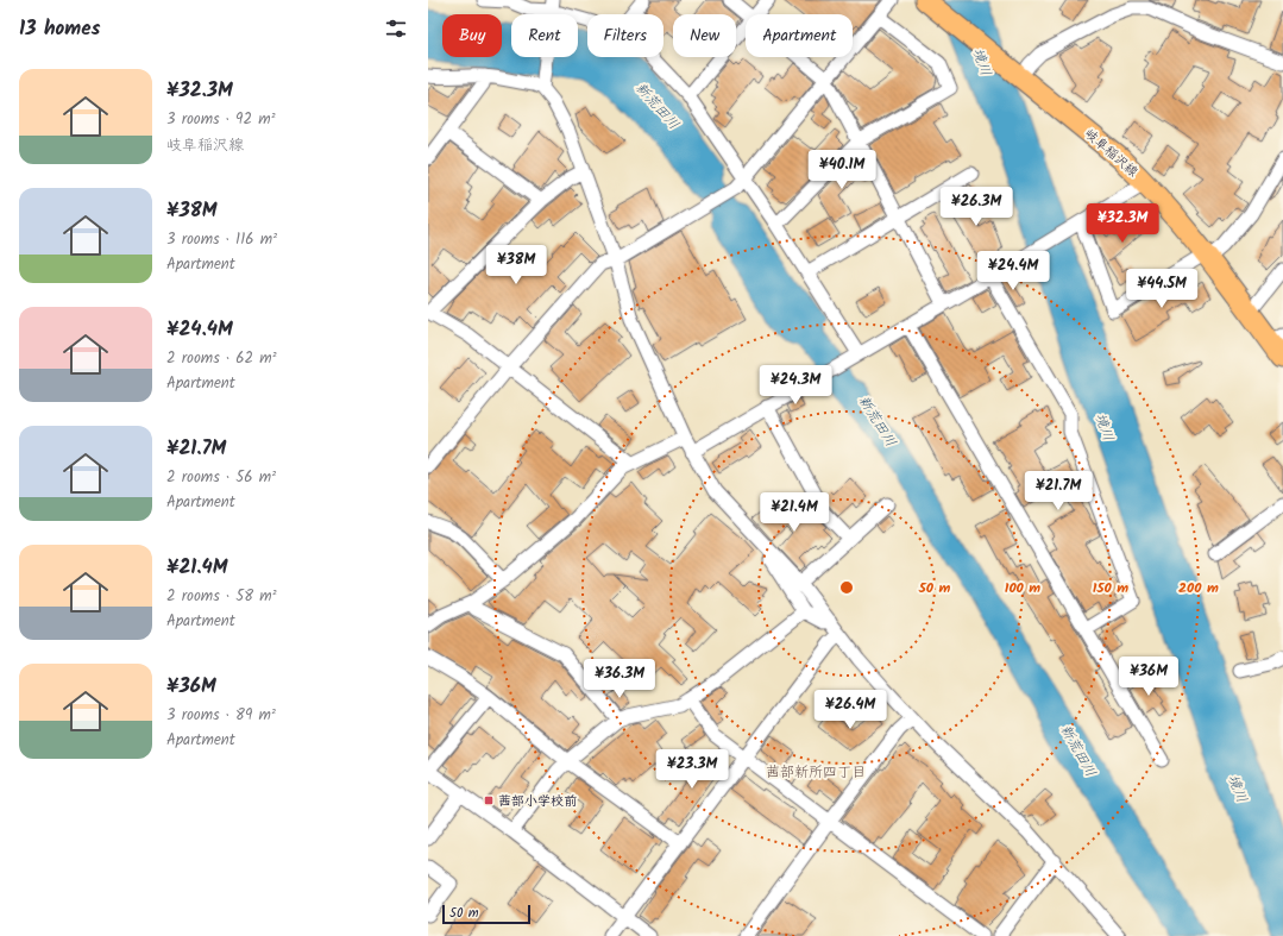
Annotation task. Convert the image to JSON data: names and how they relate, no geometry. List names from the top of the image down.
{
  "streets": {
    "main road": ["岐阜稲沢線"]
  },
  "districts": ["茜部新所四丁目"],
  "water": ["境川", "新荒田川"],
  "places": {
    "transit": ["茜部小学校前"]
  },
  "scale_bar": "50 m",
  "page": {
    "heading": "13 homes",
    "chip": [
      "Buy",
      "Rent",
      "Filters",
      "New",
      "Apartment"
    ],
    "list": [
      {
        "name": "¥32.3M",
        "note": "3 rooms · 92 m² · 岐阜稲沢線"
      },
      {
        "name": "¥38M",
        "note": "3 rooms · 116 m² · Apartment"
      },
      {
        "name": "¥24.4M",
        "note": "2 rooms · 62 m² · Apartment"
      },
      {
        "name": "¥21.7M",
        "note": "2 rooms · 56 m² · Apartment"
      },
      {
        "name": "¥21.4M",
        "note": "2 rooms · 58 m² · Apartment"
      },
      {
        "name": "¥36M",
        "note": "3 rooms · 89 m² · Apartment"
      }
    ],
    "price": [
      "¥40.1M",
      "¥26.3M",
      "¥32.3M",
      "¥38M",
      "¥24.4M",
      "¥44.5M",
      "¥24.3M",
      "¥21.7M",
      "¥21.4M",
      "¥36M",
      "¥36.3M",
      "¥26.4M",
      "¥23.3M"
    ],
    "scale": "50 m"
  },
  "rings": [
    "50 m",
    "100 m",
    "150 m",
    "200 m"
  ]
}
